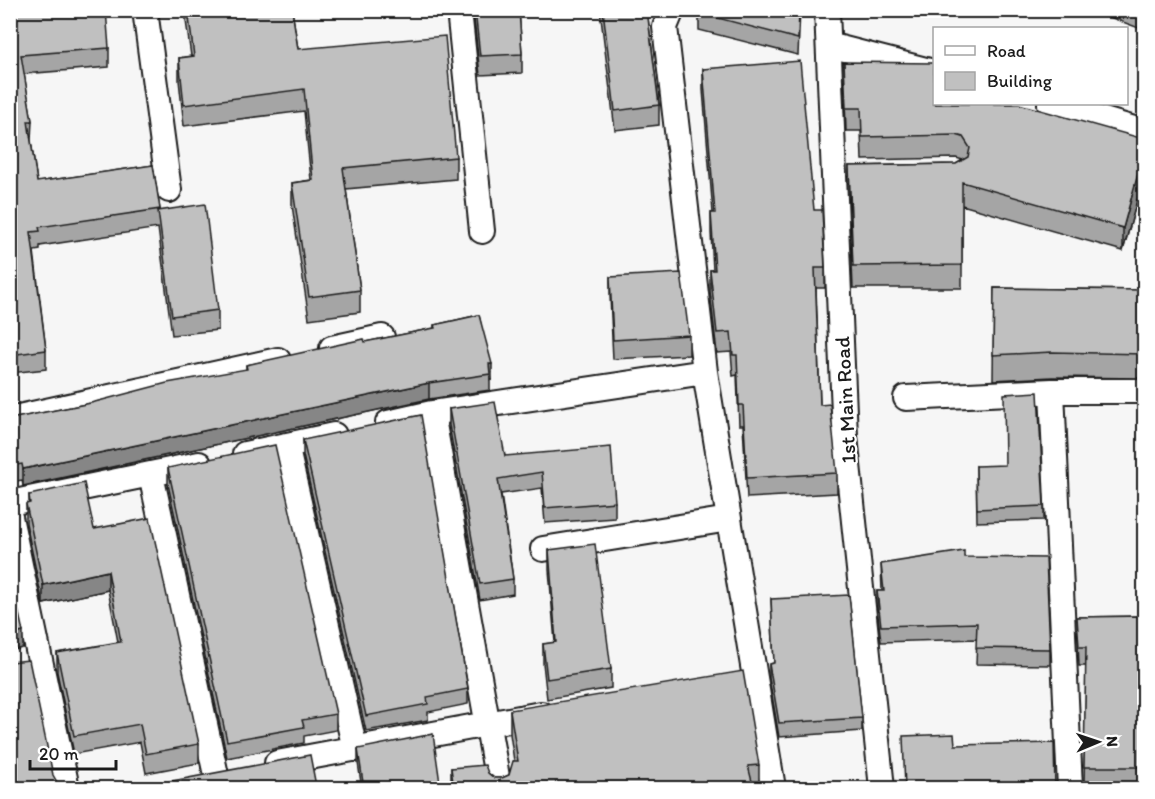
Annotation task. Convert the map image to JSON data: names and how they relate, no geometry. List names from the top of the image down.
{
  "streets": {
    "street": ["1st Main Road"]
  },
  "legend": ["Road", "Building"],
  "scale_bar": "20 m",
  "north": "right"
}
